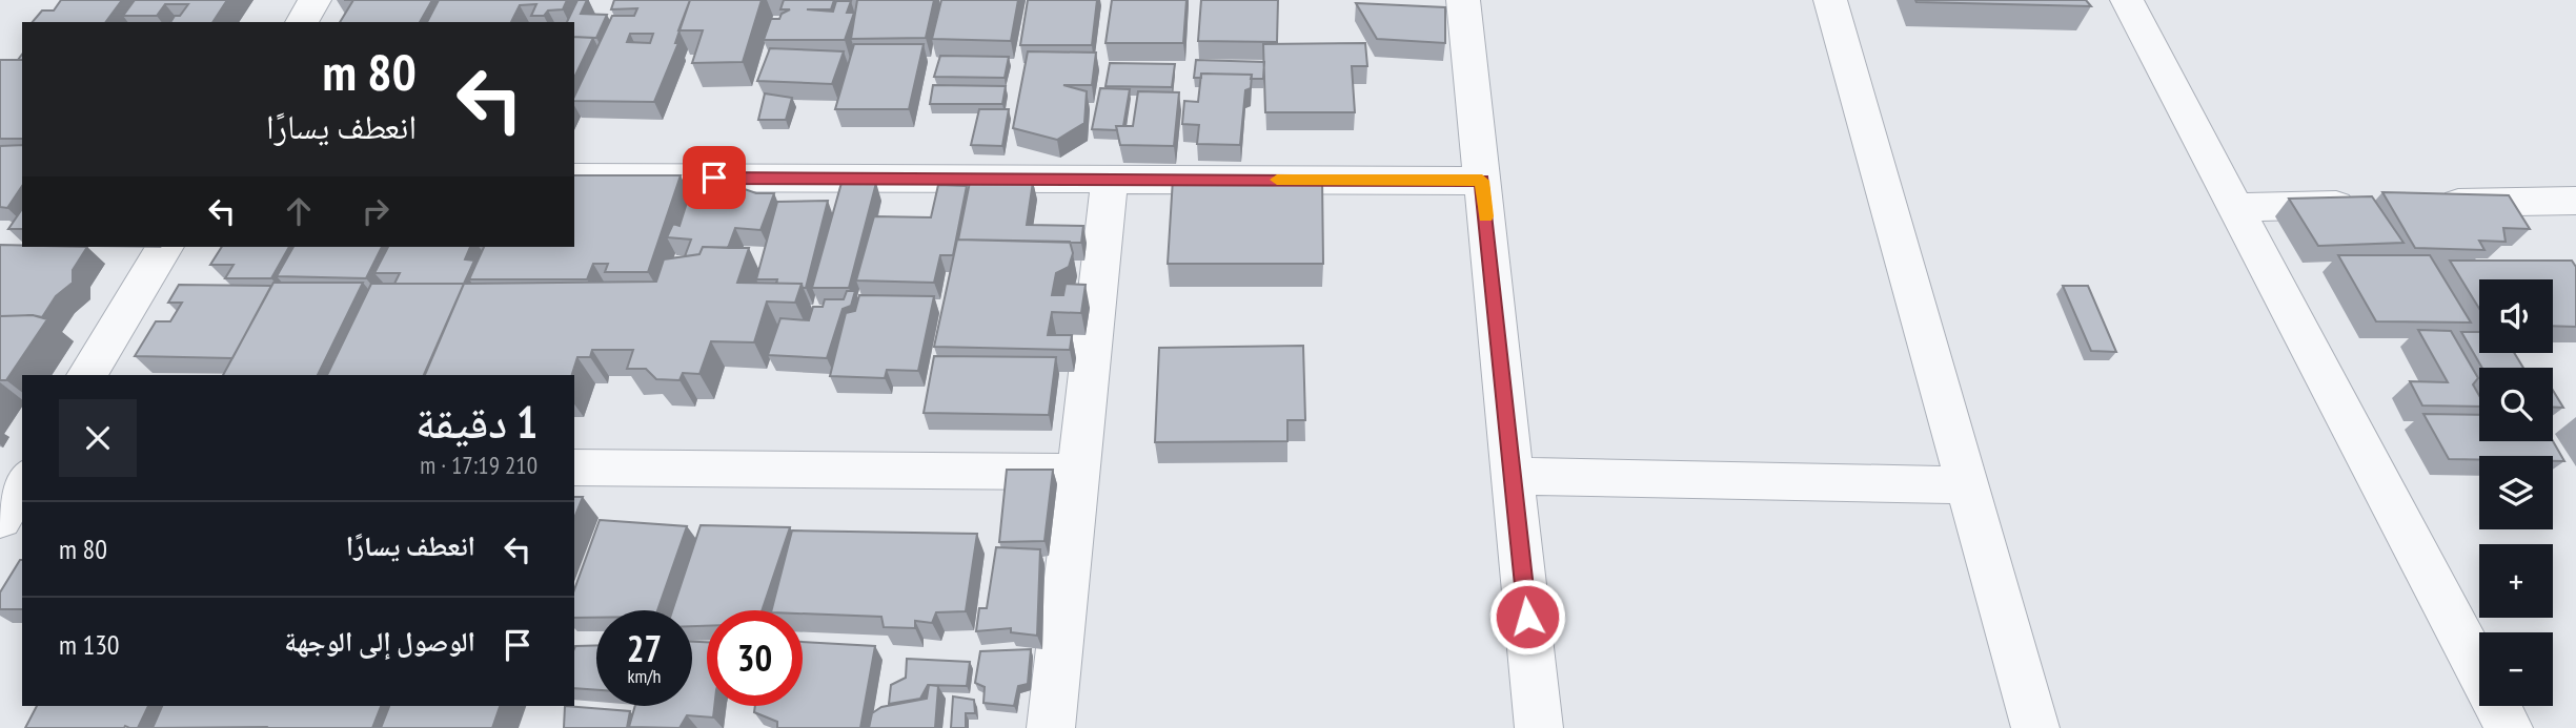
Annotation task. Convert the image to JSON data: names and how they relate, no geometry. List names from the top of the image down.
{
  "page": {
    "turn": ["80 m", "انعطف يسارًا"],
    "map_buttons": ["+", "−"],
    "heading": ["1 دقيقة", "210 m · 17:19"],
    "list": [
      {
        "name": "انعطف يسارًا",
        "value": "80 m"
      },
      {
        "name": "الوصول إلى الوجهة",
        "value": "130 m"
      }
    ],
    "speed": "27 km/h",
    "limit": "30"
  }
}
